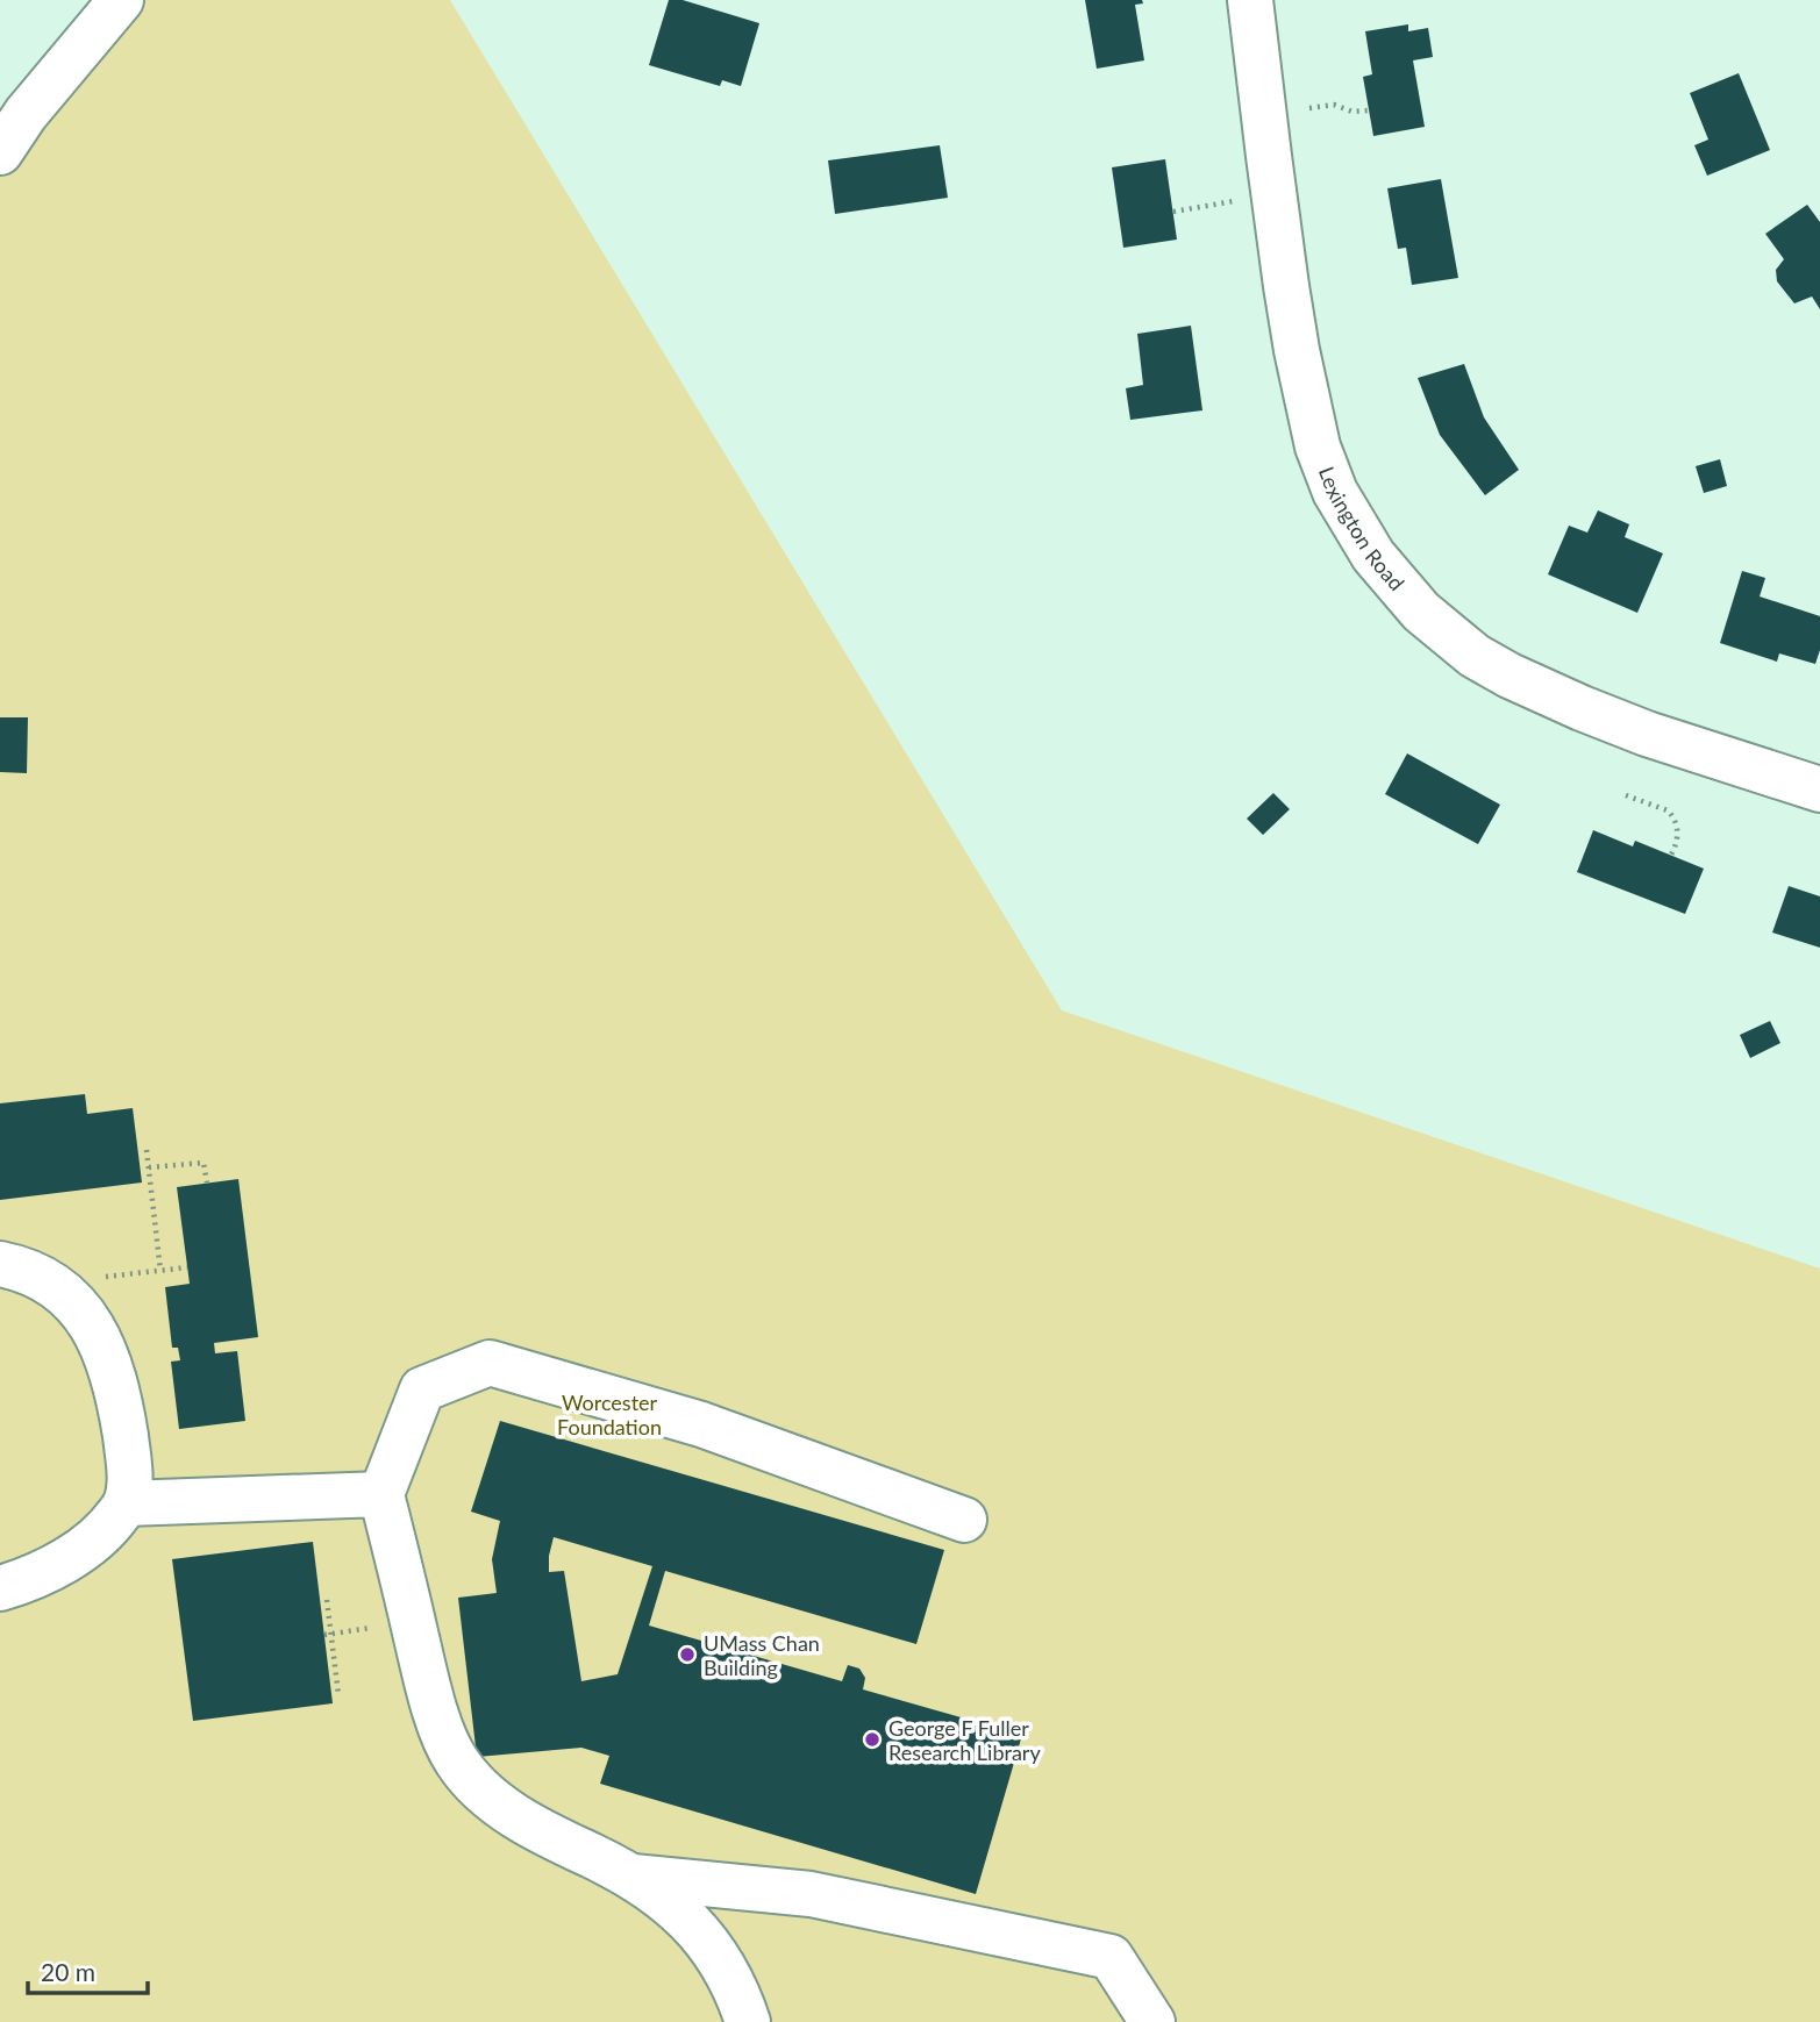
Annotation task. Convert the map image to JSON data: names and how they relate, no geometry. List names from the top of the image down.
{
  "streets": {
    "street": ["Lexington Road"]
  },
  "parks": ["Worcester Foundation"],
  "places": ["UMass Chan Building", "George F Fuller Research Library"],
  "scale_bar": "20 m"
}
